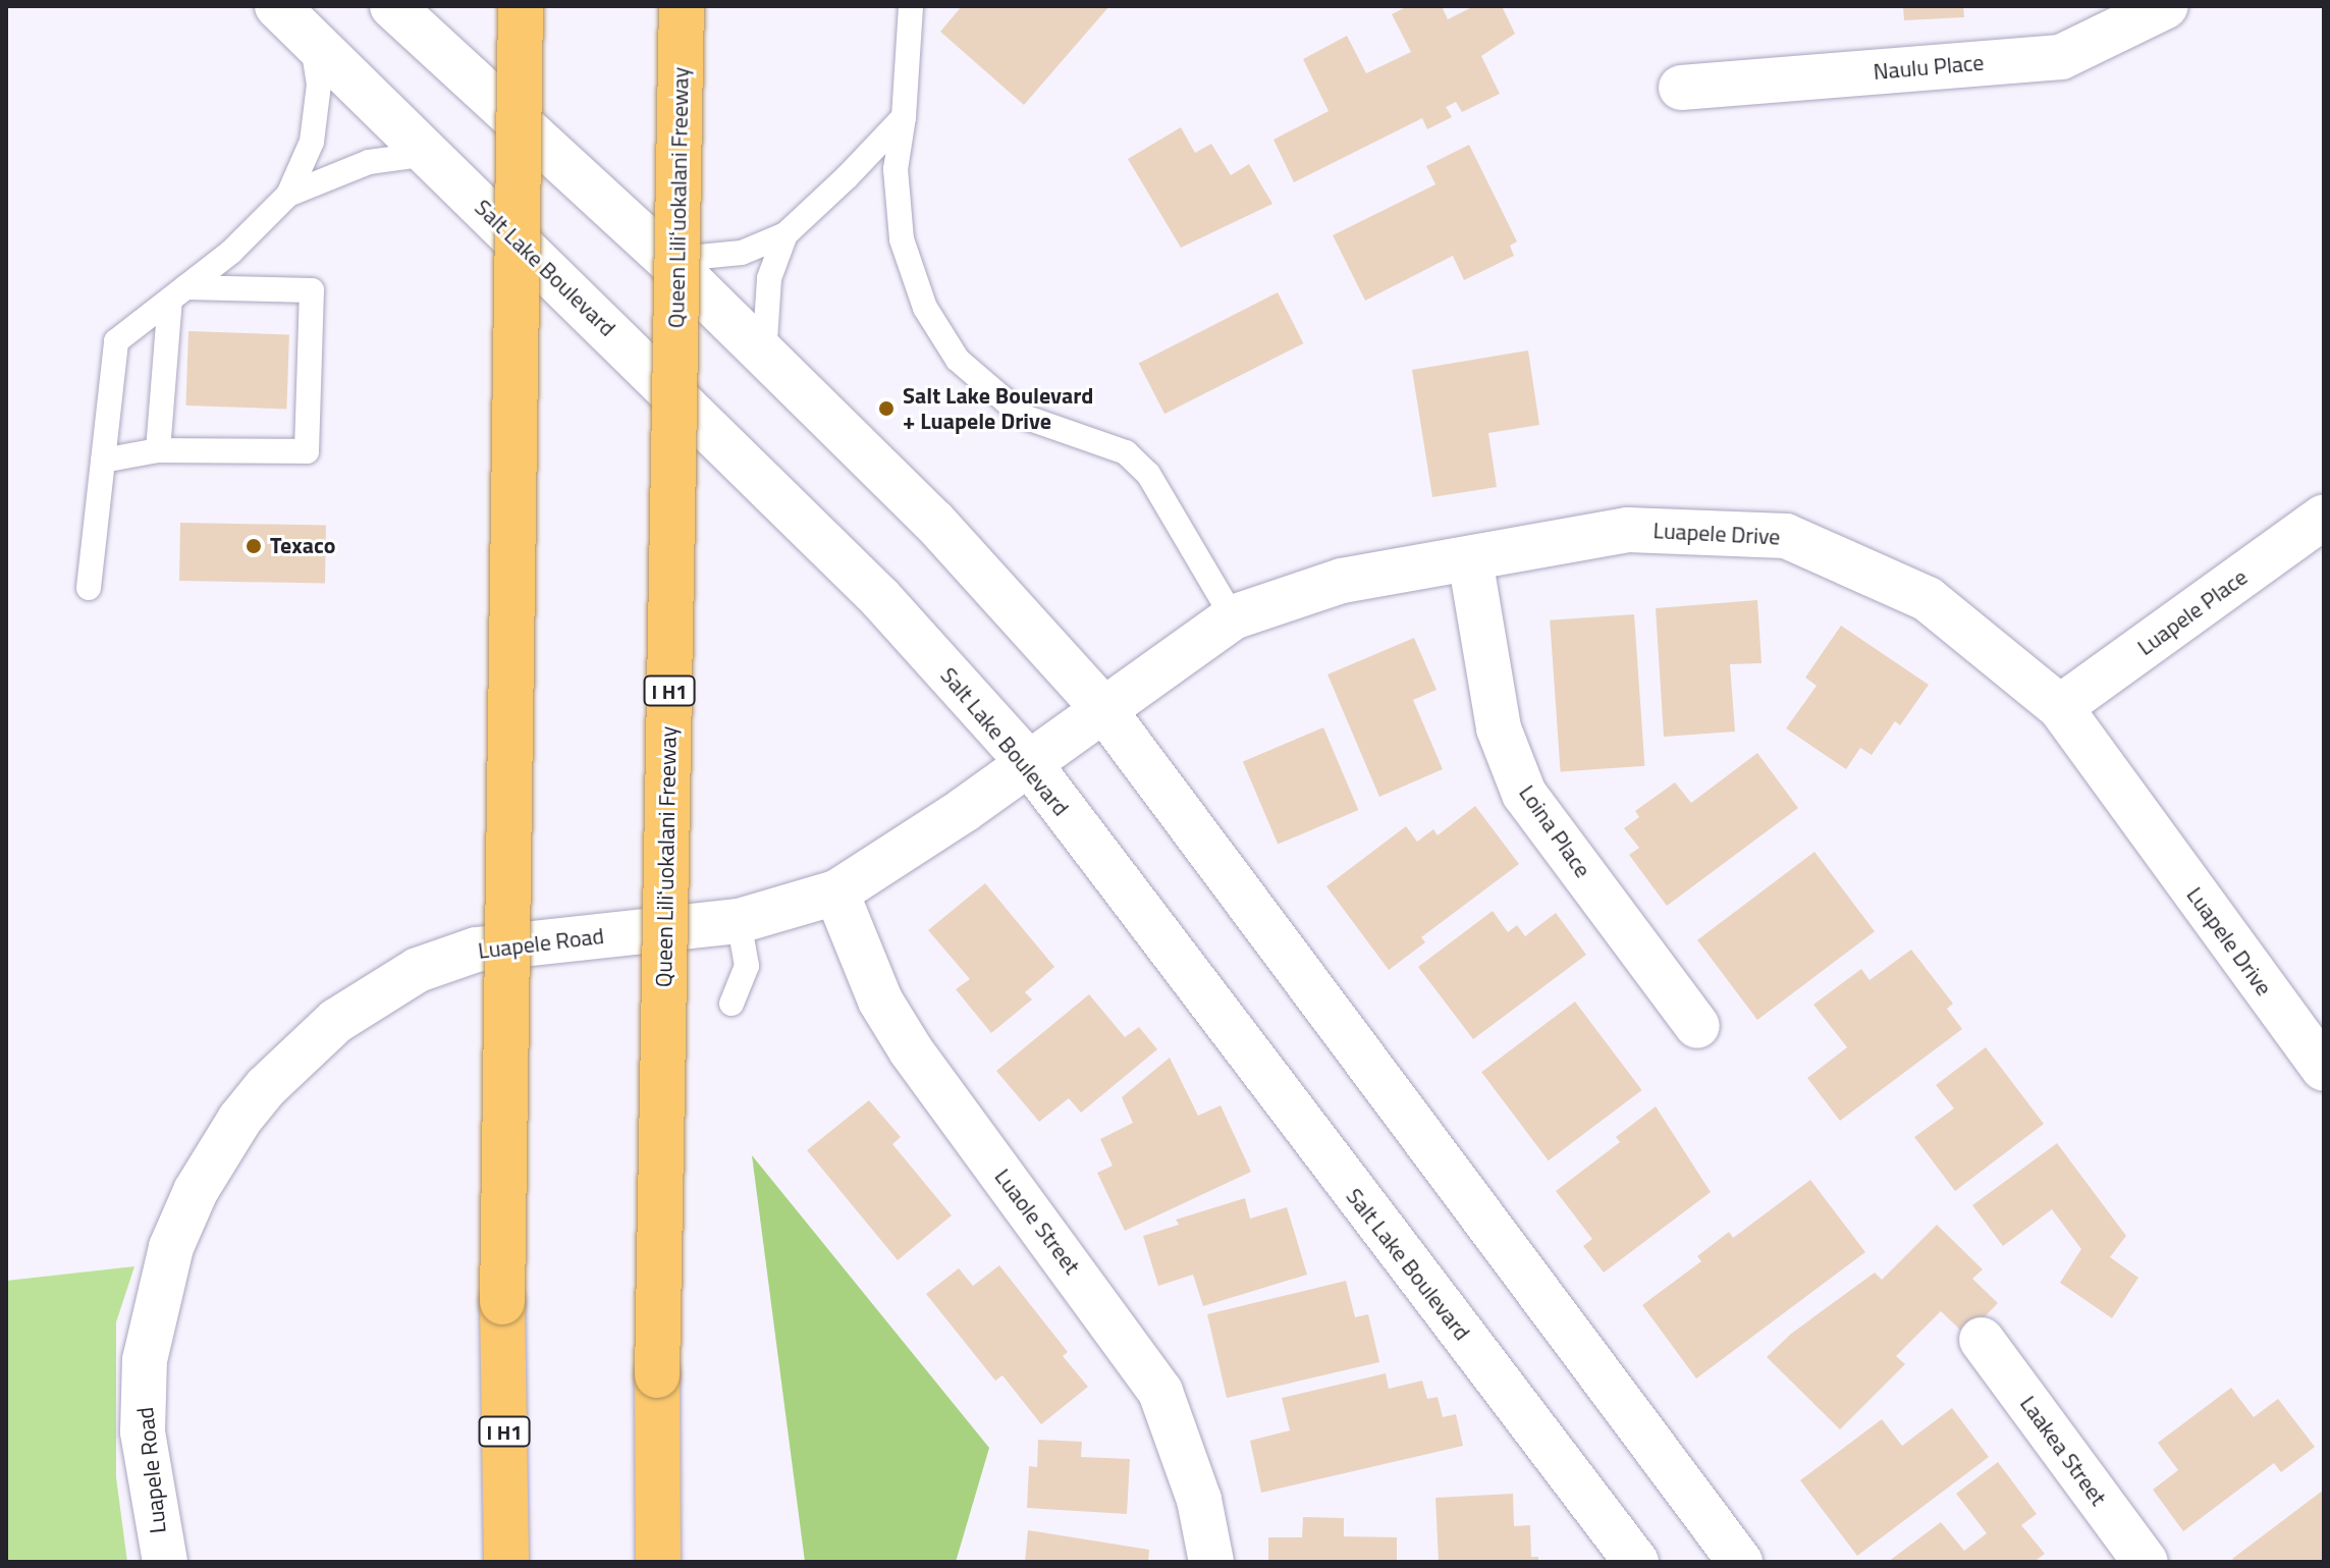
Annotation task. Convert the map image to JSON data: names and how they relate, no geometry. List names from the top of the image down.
{
  "streets": {
    "highway": ["Queen Liliʻuokalani Freeway", "I H1"],
    "street": [
      "Naulu Place",
      "Salt Lake Boulevard",
      "Luapele Drive",
      "Luapele Place",
      "Loina Place",
      "Luapele Road",
      "Luaole Street",
      "Laakea Street"
    ]
  },
  "crossings": [
    ["Salt Lake Boulevard", "Luapele Drive"],
    ["Salt Lake Boulevard", "Luapele Road"],
    ["Luapele Drive", "Luapele Place"],
    ["Luapele Drive", "Loina Place"],
    ["Luapele Drive", "Luapele Road"],
    ["Luapele Road", "Luaole Street"]
  ],
  "places": ["Salt Lake Boulevard + Luapele Drive", "Texaco"]
}
